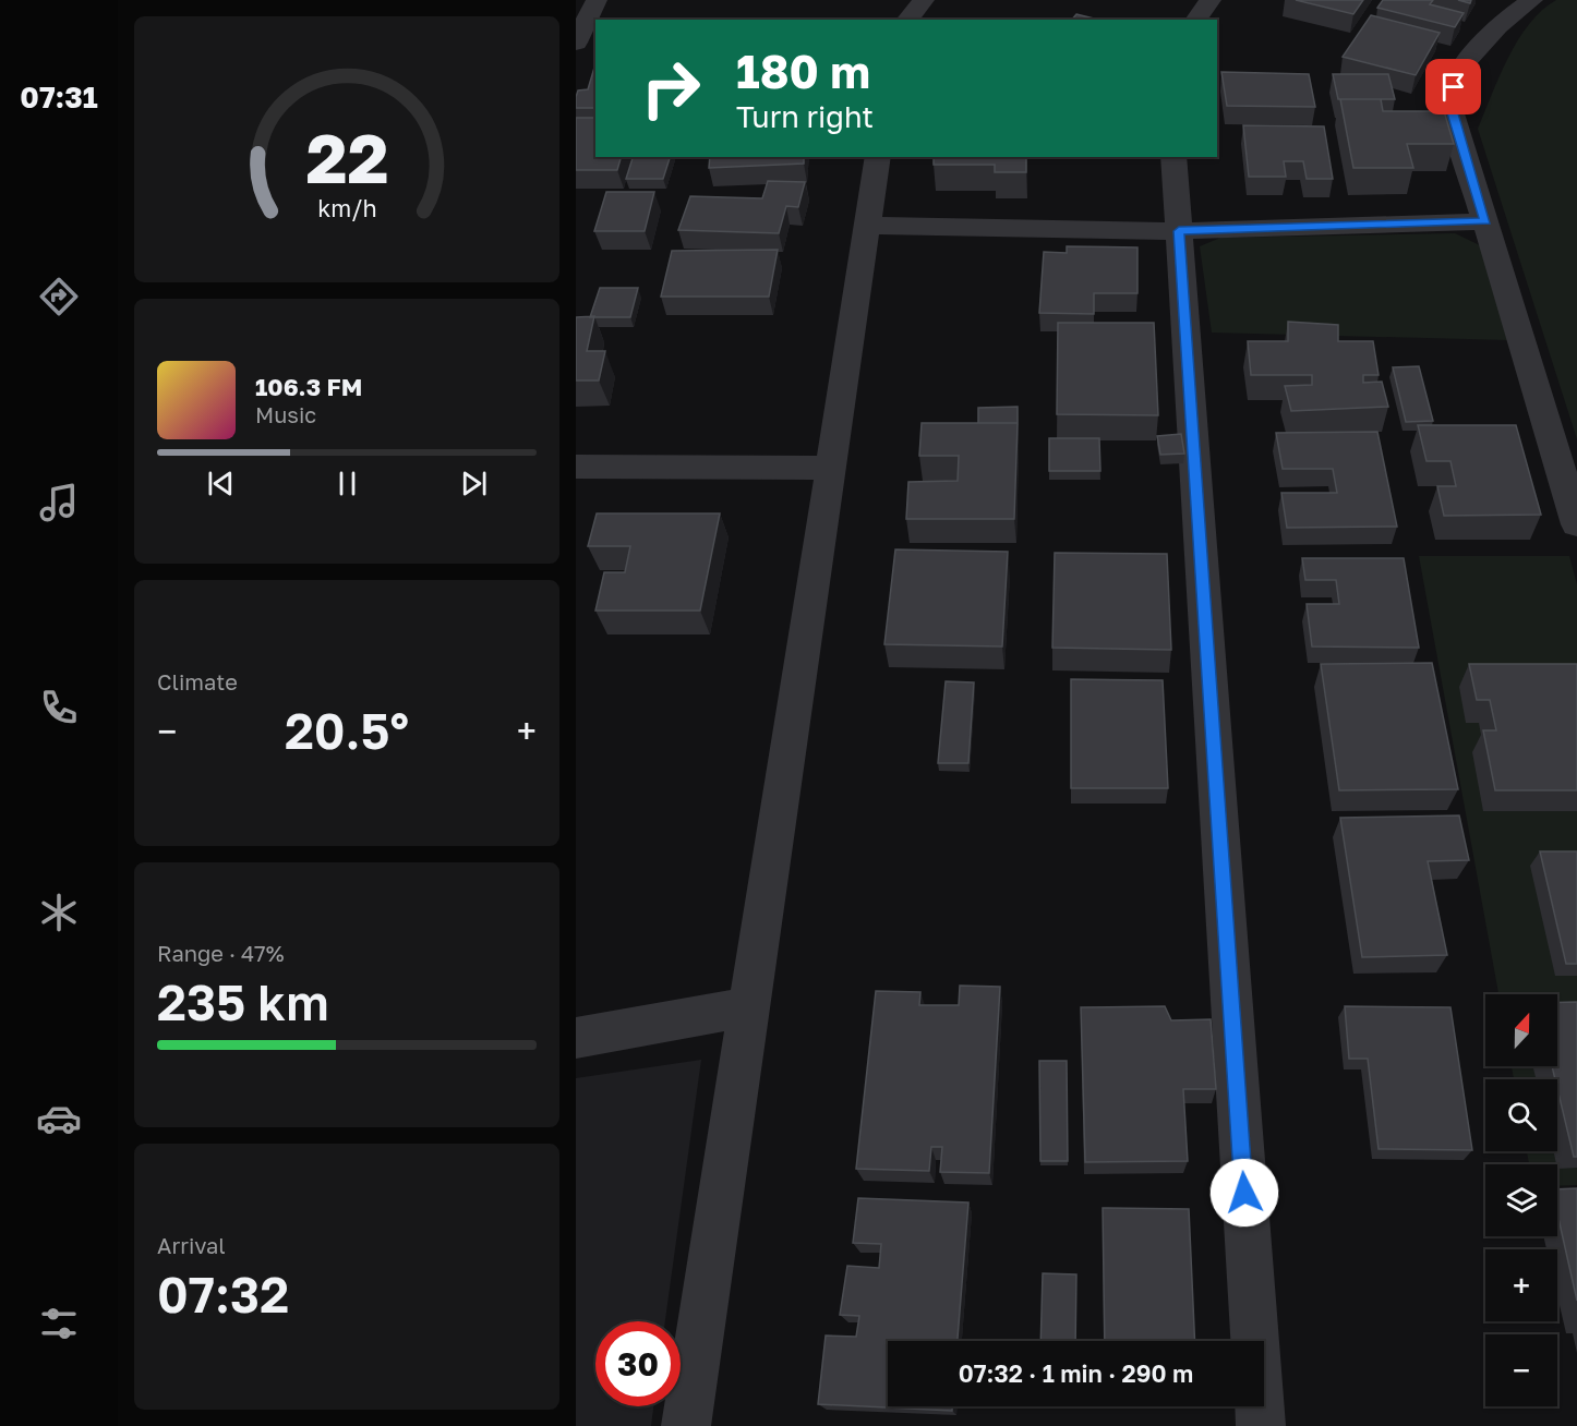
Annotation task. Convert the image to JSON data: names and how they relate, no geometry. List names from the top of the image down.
{
  "north": "top",
  "page": {
    "tabs": "07:31",
    "turn": ["180 m", "Turn right"],
    "song": ["106.3 FM", "Music"],
    "tile": [
      "Climate",
      ["Range · 47%", "235 km"],
      ["Arrival", "07:32"]
    ],
    "heat": ["−", "20.5°", "+"],
    "map_buttons": ["+", "−"],
    "limit": "30",
    "trip": "07:32 · 1 min · 290 m",
    "gauge": ["22", "km/h"]
  }
}
